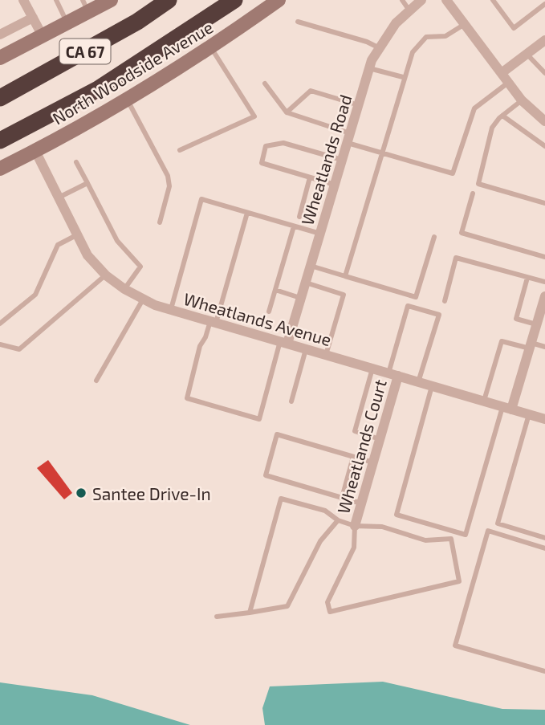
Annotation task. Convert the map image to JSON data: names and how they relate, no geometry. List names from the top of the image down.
{
  "streets": {
    "highway": ["CA 67"],
    "street": [
      "North Woodside Avenue",
      "Wheatlands Road",
      "Wheatlands Avenue",
      "Wheatlands Court"
    ]
  },
  "crossings": [
    ["North Woodside Avenue", "Wheatlands Avenue"],
    ["Wheatlands Road", "Wheatlands Avenue"],
    ["Wheatlands Avenue", "Wheatlands Court"]
  ],
  "places": ["Santee Drive-In"]
}
